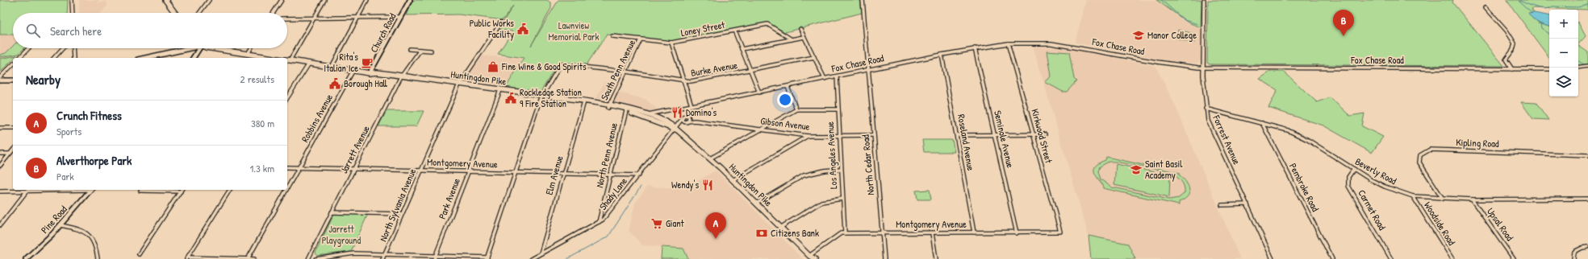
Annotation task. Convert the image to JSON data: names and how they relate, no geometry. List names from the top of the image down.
{
  "streets": {
    "main road": ["Huntingdon Pike"],
    "street": [
      "Loney Street",
      "Church Road",
      "Fox Chase Road",
      "Burke Avenue",
      "South Penn Avenue",
      "Robbins Avenue",
      "Gibson Avenue",
      "Kirkwood Street",
      "Seminole Avenue",
      "Forrest Avenue",
      "Roseland Avenue",
      "Kipling Road",
      "Jarrett Avenue",
      "North Penn Avenue",
      "Los Angeles Avenue",
      "Montgomery Avenue",
      "North Cedar Road",
      "Beverly Road",
      "Elm Avenue",
      "Pembroke Road",
      "Shady Lane",
      "Park Avenue",
      "North Sylvania Avenue",
      "Carmet Road",
      "Pine Road",
      "Woodside Road",
      "Upsal Road"
    ]
  },
  "crossings": [
    ["Loney Street", "South Penn Avenue"],
    ["Church Road", "Huntingdon Pike"],
    ["Fox Chase Road", "Huntingdon Pike"],
    ["Fox Chase Road", "Kirkwood Street"],
    ["Fox Chase Road", "Seminole Avenue"],
    ["Fox Chase Road", "Forrest Avenue"],
    ["Fox Chase Road", "Roseland Avenue"],
    ["Fox Chase Road", "Los Angeles Avenue"],
    ["Fox Chase Road", "North Cedar Road"],
    ["Burke Avenue", "South Penn Avenue"],
    ["Burke Avenue", "Huntingdon Pike"],
    ["South Penn Avenue", "Huntingdon Pike"],
    ["Huntingdon Pike", "Robbins Avenue"],
    ["Huntingdon Pike", "Jarrett Avenue"],
    ["Huntingdon Pike", "North Penn Avenue"],
    ["Huntingdon Pike", "Montgomery Avenue"],
    ["Huntingdon Pike", "Elm Avenue"],
    ["Huntingdon Pike", "Shady Lane"],
    ["Huntingdon Pike", "Park Avenue"],
    ["Huntingdon Pike", "North Sylvania Avenue"],
    ["Robbins Avenue", "Montgomery Avenue"],
    ["Gibson Avenue", "Los Angeles Avenue"],
    ["Gibson Avenue", "North Cedar Road"],
    ["Kirkwood Street", "Montgomery Avenue"],
    ["Seminole Avenue", "Montgomery Avenue"],
    ["Forrest Avenue", "Beverly Road"],
    ["Roseland Avenue", "Montgomery Avenue"],
    ["Kipling Road", "Beverly Road"],
    ["Jarrett Avenue", "Montgomery Avenue"],
    ["North Penn Avenue", "Montgomery Avenue"],
    ["North Penn Avenue", "Shady Lane"],
    ["Los Angeles Avenue", "Montgomery Avenue"],
    ["Montgomery Avenue", "North Cedar Road"],
    ["Montgomery Avenue", "Elm Avenue"],
    ["Montgomery Avenue", "Shady Lane"],
    ["Montgomery Avenue", "Park Avenue"],
    ["Montgomery Avenue", "North Sylvania Avenue"],
    ["Beverly Road", "Pembroke Road"],
    ["Beverly Road", "Carmet Road"],
    ["Beverly Road", "Woodside Road"],
    ["Beverly Road", "Upsal Road"],
    ["Elm Avenue", "Shady Lane"]
  ],
  "parks": ["Lawnview Memorial Park", "Jarrett Playground"],
  "places": {
    "public building": ["Public Works Facility", "Borough Hall", "Rockledge Station 9 Fire Station"],
    "school or university": ["Manor College", "Saint Basil Academy"],
    "cafe": ["Rita's Italian Ice"],
    "shop": ["Fine Wine & Good Spirits"],
    "restaurant": ["Domino's", "Wendy's"],
    "supermarket": ["Giant"],
    "bank": ["Citizens Bank"]
  },
  "page": {
    "map_buttons": ["+", "−"],
    "pins": ["B", "A"],
    "search": "Search here",
    "heading": ["Nearby", "2 results"],
    "list": [
      {
        "mark": "A",
        "name": "Crunch Fitness",
        "note": "Sports",
        "value": "380 m"
      },
      {
        "mark": "B",
        "name": "Alverthorpe Park",
        "note": "Park",
        "value": "1.3 km"
      }
    ]
  }
}
